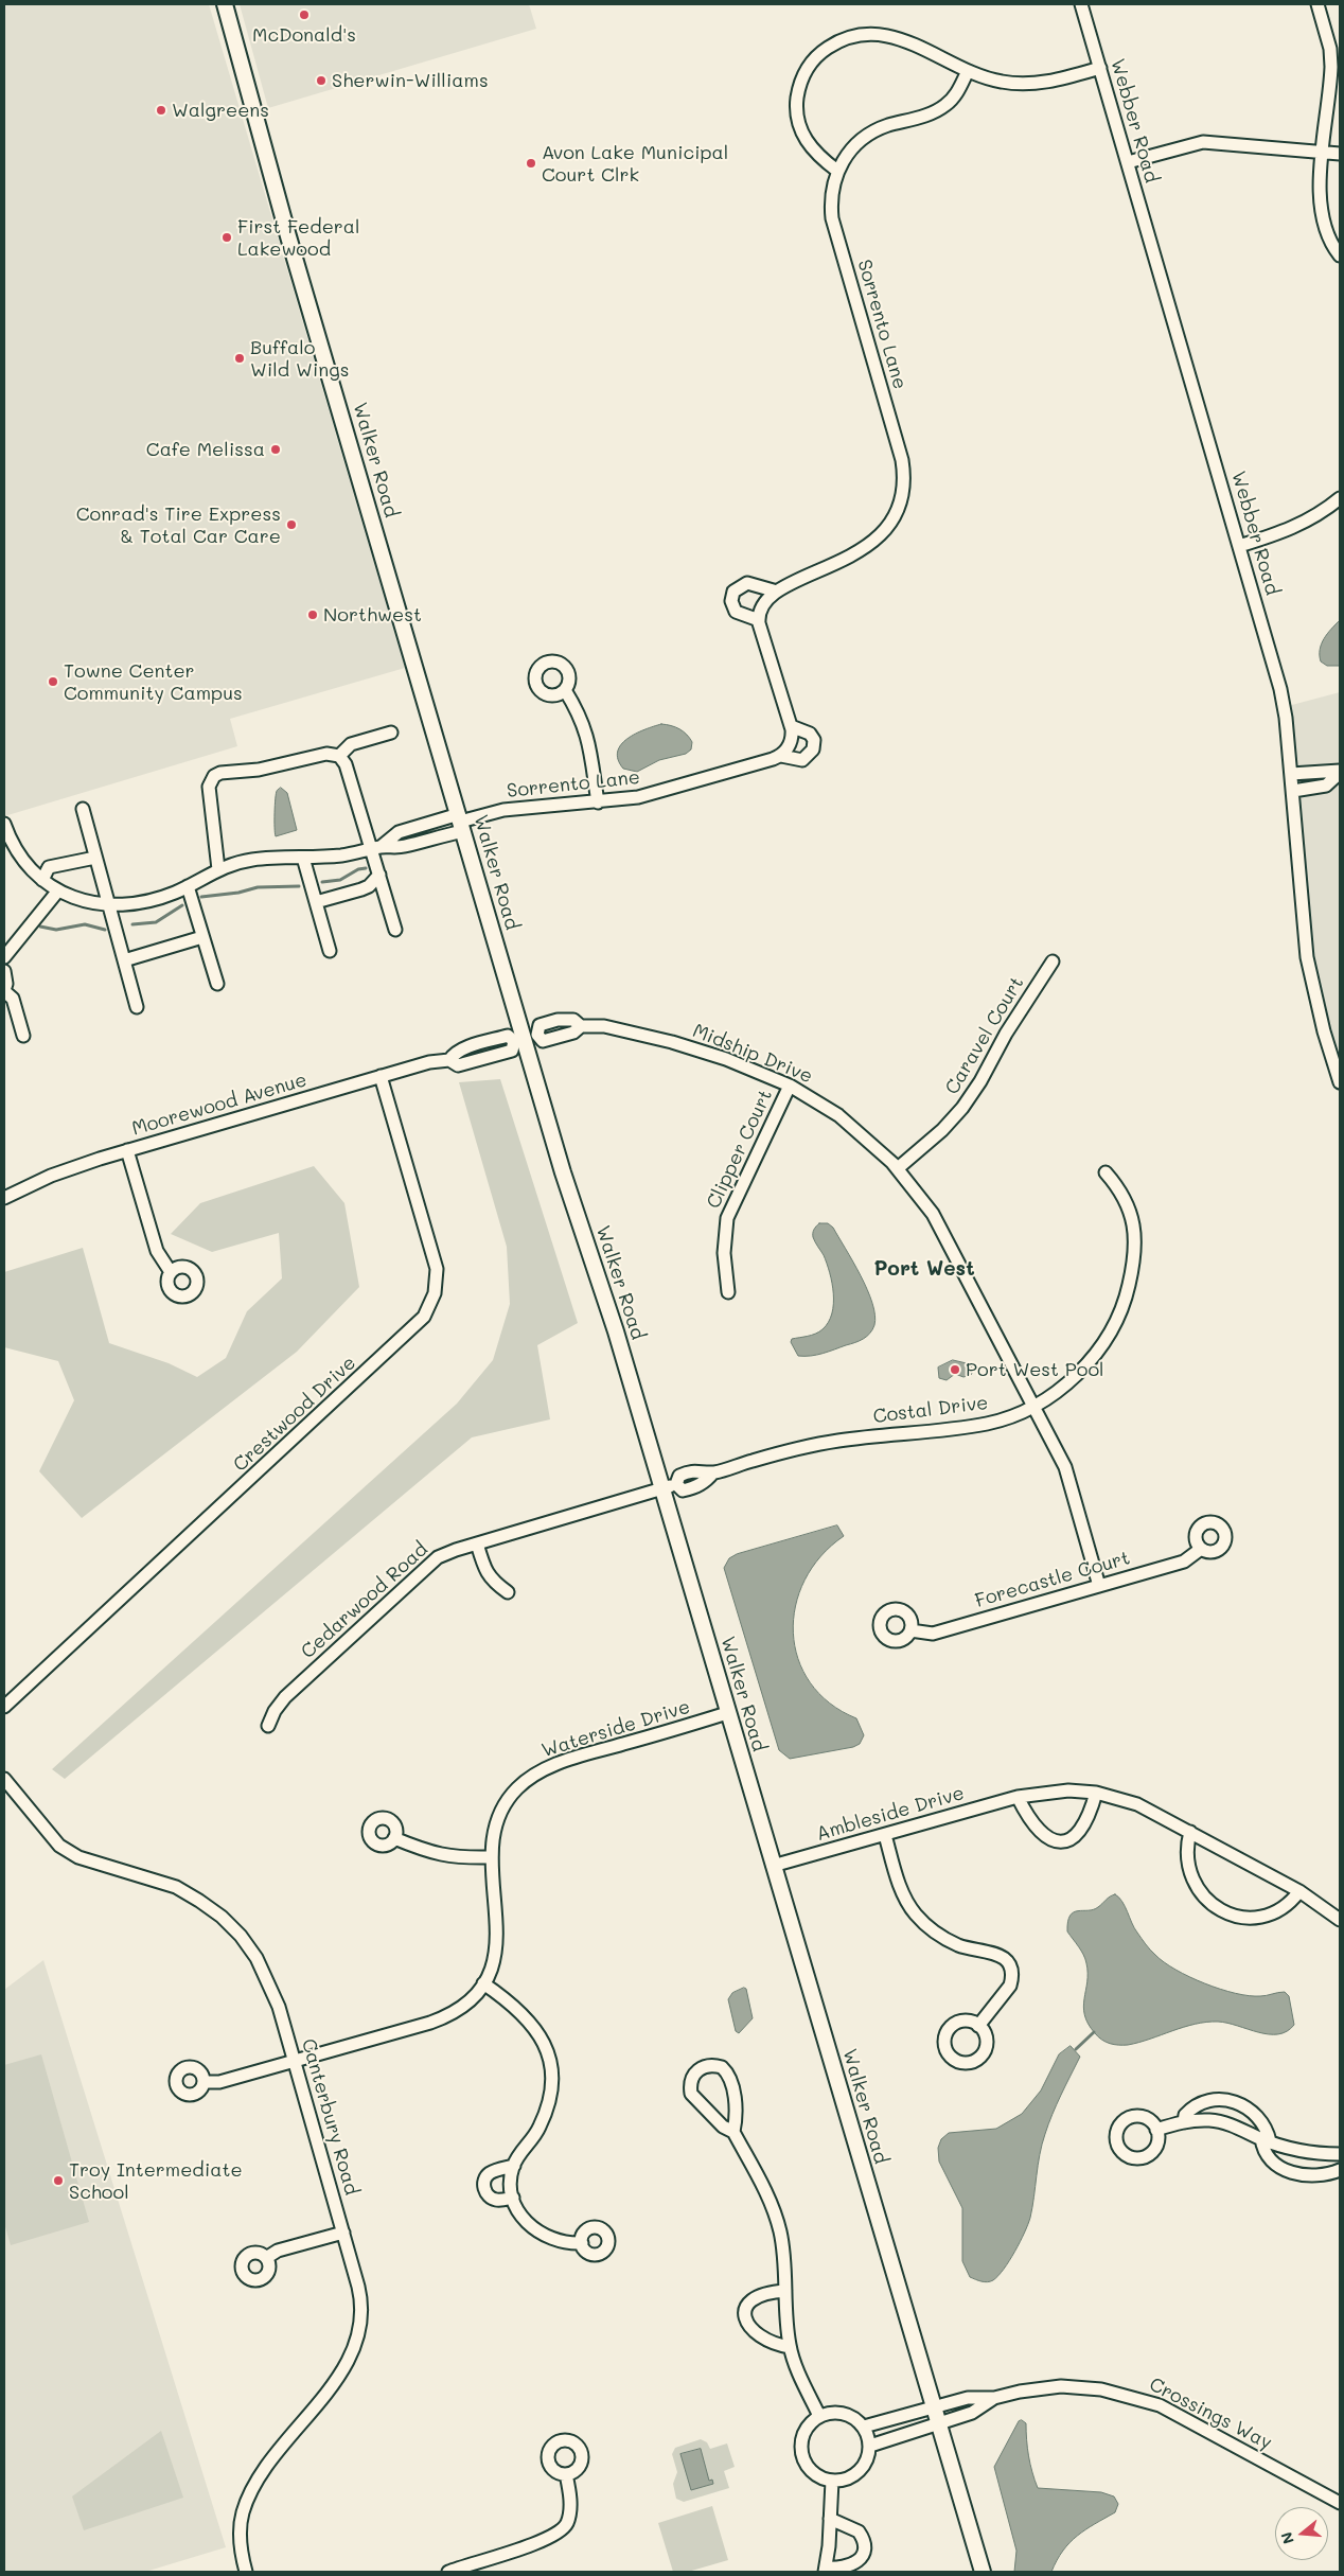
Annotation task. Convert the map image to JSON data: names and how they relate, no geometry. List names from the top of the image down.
{
  "streets": {
    "street": [
      "Webber Road",
      "Sorrento Lane",
      "Walker Road",
      "Caravel Court",
      "Midship Drive",
      "Moorewood Avenue",
      "Clipper Court",
      "Costal Drive",
      "Crestwood Drive",
      "Forecastle Court",
      "Cedarwood Road",
      "Waterside Drive",
      "Ambleside Drive",
      "Canterbury Road",
      "Crossings Way"
    ]
  },
  "crossings": [
    ["Sorrento Lane", "Walker Road"],
    ["Walker Road", "Midship Drive"],
    ["Walker Road", "Moorewood Avenue"],
    ["Walker Road", "Costal Drive"],
    ["Walker Road", "Cedarwood Road"],
    ["Walker Road", "Waterside Drive"],
    ["Walker Road", "Ambleside Drive"],
    ["Walker Road", "Crossings Way"],
    ["Caravel Court", "Midship Drive"],
    ["Midship Drive", "Moorewood Avenue"],
    ["Midship Drive", "Clipper Court"],
    ["Midship Drive", "Costal Drive"],
    ["Midship Drive", "Forecastle Court"],
    ["Moorewood Avenue", "Crestwood Drive"],
    ["Costal Drive", "Cedarwood Road"],
    ["Waterside Drive", "Canterbury Road"]
  ],
  "districts": ["Port West"],
  "places": [
    "McDonald's",
    "Sherwin-Williams",
    "Walgreens",
    "Avon Lake Municipal Court Clrk",
    "First Federal Lakewood",
    "Buffalo Wild Wings",
    "Cafe Melissa",
    "Conrad's Tire Express & Total Car Care",
    "Northwest",
    "Towne Center Community Campus",
    "Port West Pool",
    "Troy Intermediate School"
  ],
  "north": "left"
}
